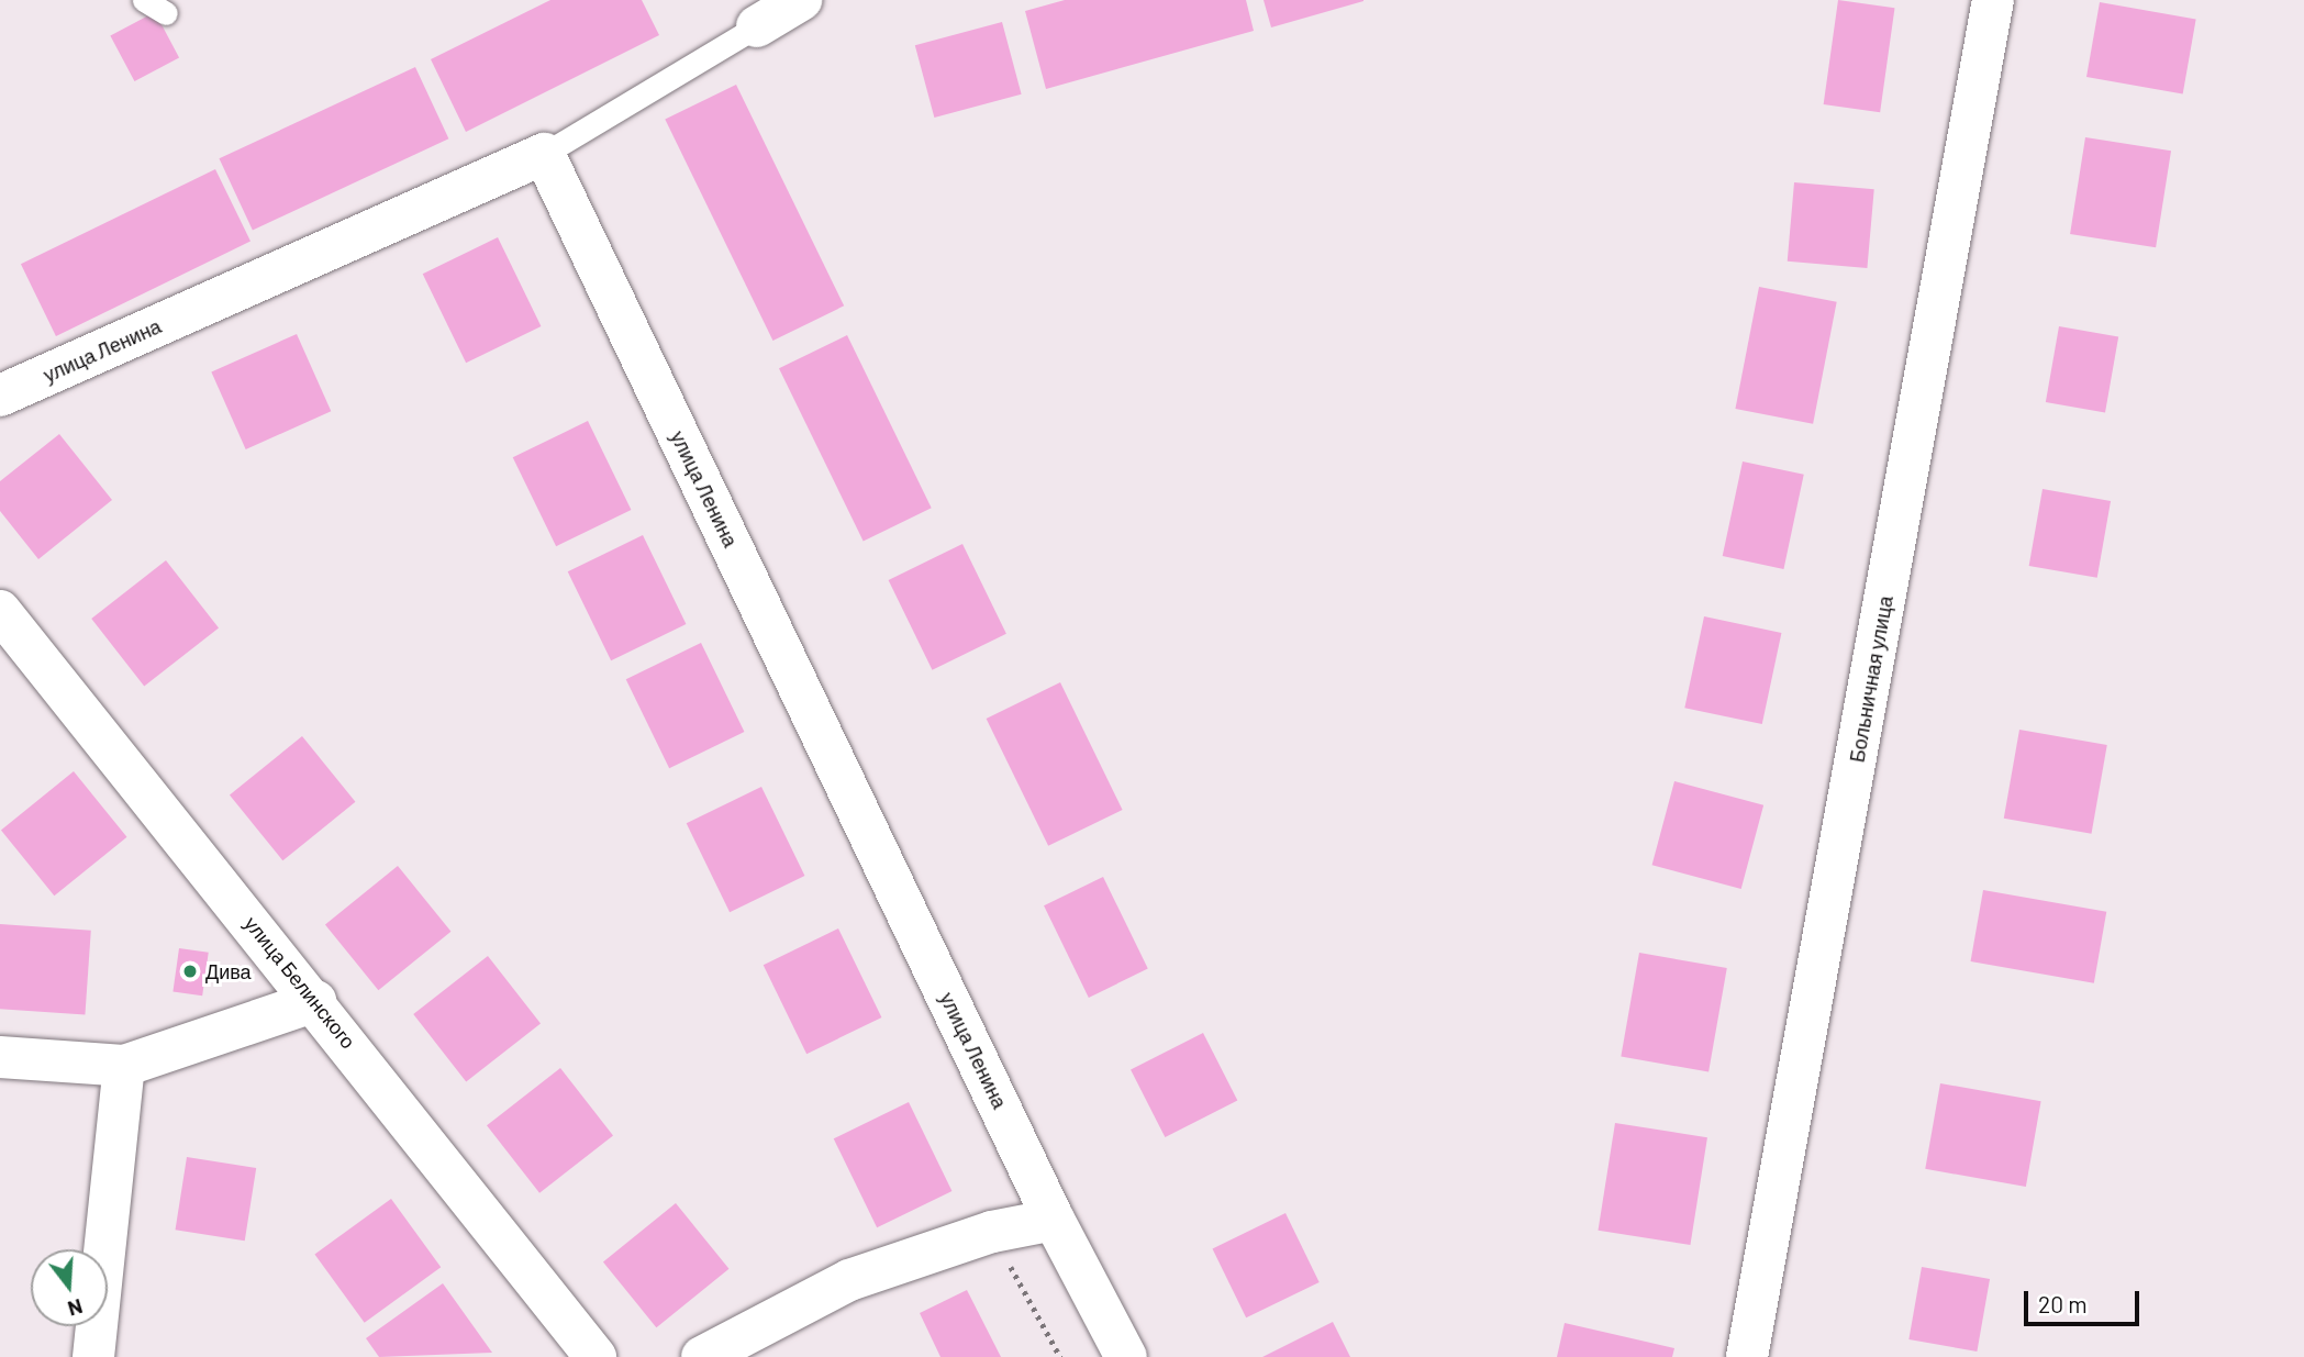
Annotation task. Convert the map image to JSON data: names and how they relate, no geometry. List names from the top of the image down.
{
  "streets": {
    "street": ["улица Ленина", "Больничная улица", "улица Белинского"]
  },
  "places": ["Дива"],
  "scale_bar": "20 m",
  "north": "bottom"
}
